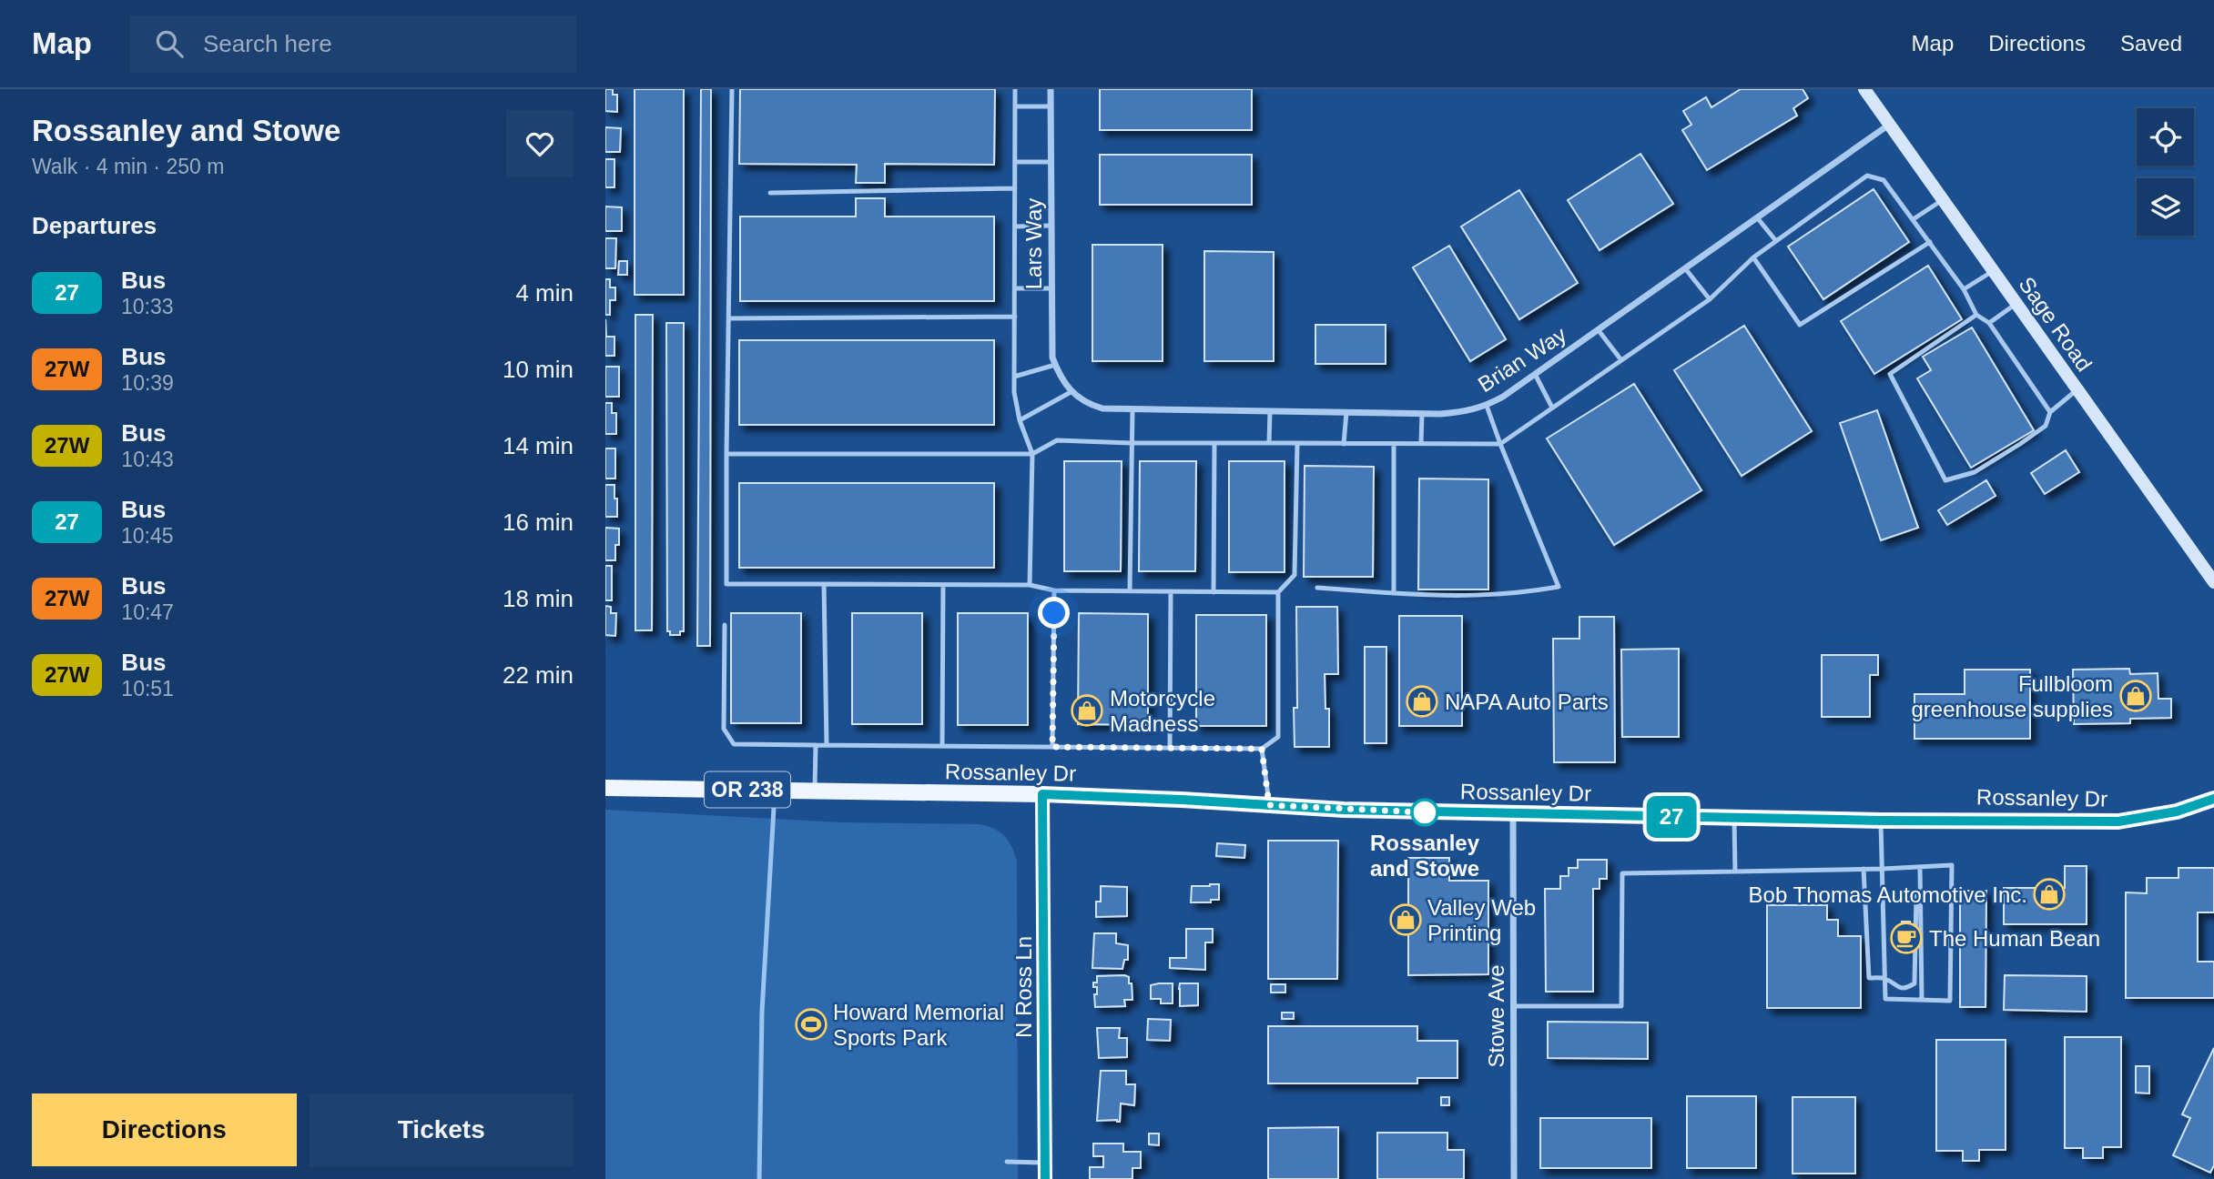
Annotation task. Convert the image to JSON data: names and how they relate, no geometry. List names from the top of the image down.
{
  "streets": {
    "main road": [
      "Sage Road",
      "Rossanley Dr",
      "OR 238",
      "N Ross Ln"
    ],
    "street": ["Lars Way", "Brian Way", "Stowe Ave"]
  },
  "crossings": [
    ["Lars Way", "Brian Way"],
    ["Sage Road", "Brian Way"],
    ["Rossanley Dr", "N Ross Ln"],
    ["Rossanley Dr", "Stowe Ave"]
  ],
  "places": {
    "shop": [
      "Fullbloom greenhouse supplies",
      "NAPA Auto Parts",
      "Motorcycle Madness",
      "Bob Thomas Automotive Inc.",
      "Valley Web Printing"
    ],
    "other": ["Rossanley and Stowe"],
    "cafe": ["The Human Bean"],
    "sports": ["Howard Memorial Sports Park"]
  },
  "lines": ["bus line 27"],
  "page": {
    "header": "Map",
    "search": "Search here",
    "nav": ["Map", "Directions", "Saved"],
    "heading": [
      ["Rossanley and Stowe", "Walk · 4 min · 250 m"],
      "Departures"
    ],
    "on_map": "27",
    "list": [
      {
        "mark": "27",
        "name": "Bus",
        "note": "10:33",
        "value": "4 min"
      },
      {
        "mark": "27W",
        "name": "Bus",
        "note": "10:39",
        "value": "10 min"
      },
      {
        "mark": "27W",
        "name": "Bus",
        "note": "10:43",
        "value": "14 min"
      },
      {
        "mark": "27",
        "name": "Bus",
        "note": "10:45",
        "value": "16 min"
      },
      {
        "mark": "27W",
        "name": "Bus",
        "note": "10:47",
        "value": "18 min"
      },
      {
        "mark": "27W",
        "name": "Bus",
        "note": "10:51",
        "value": "22 min"
      }
    ],
    "buttons": ["Directions", "Tickets"]
  }
}
